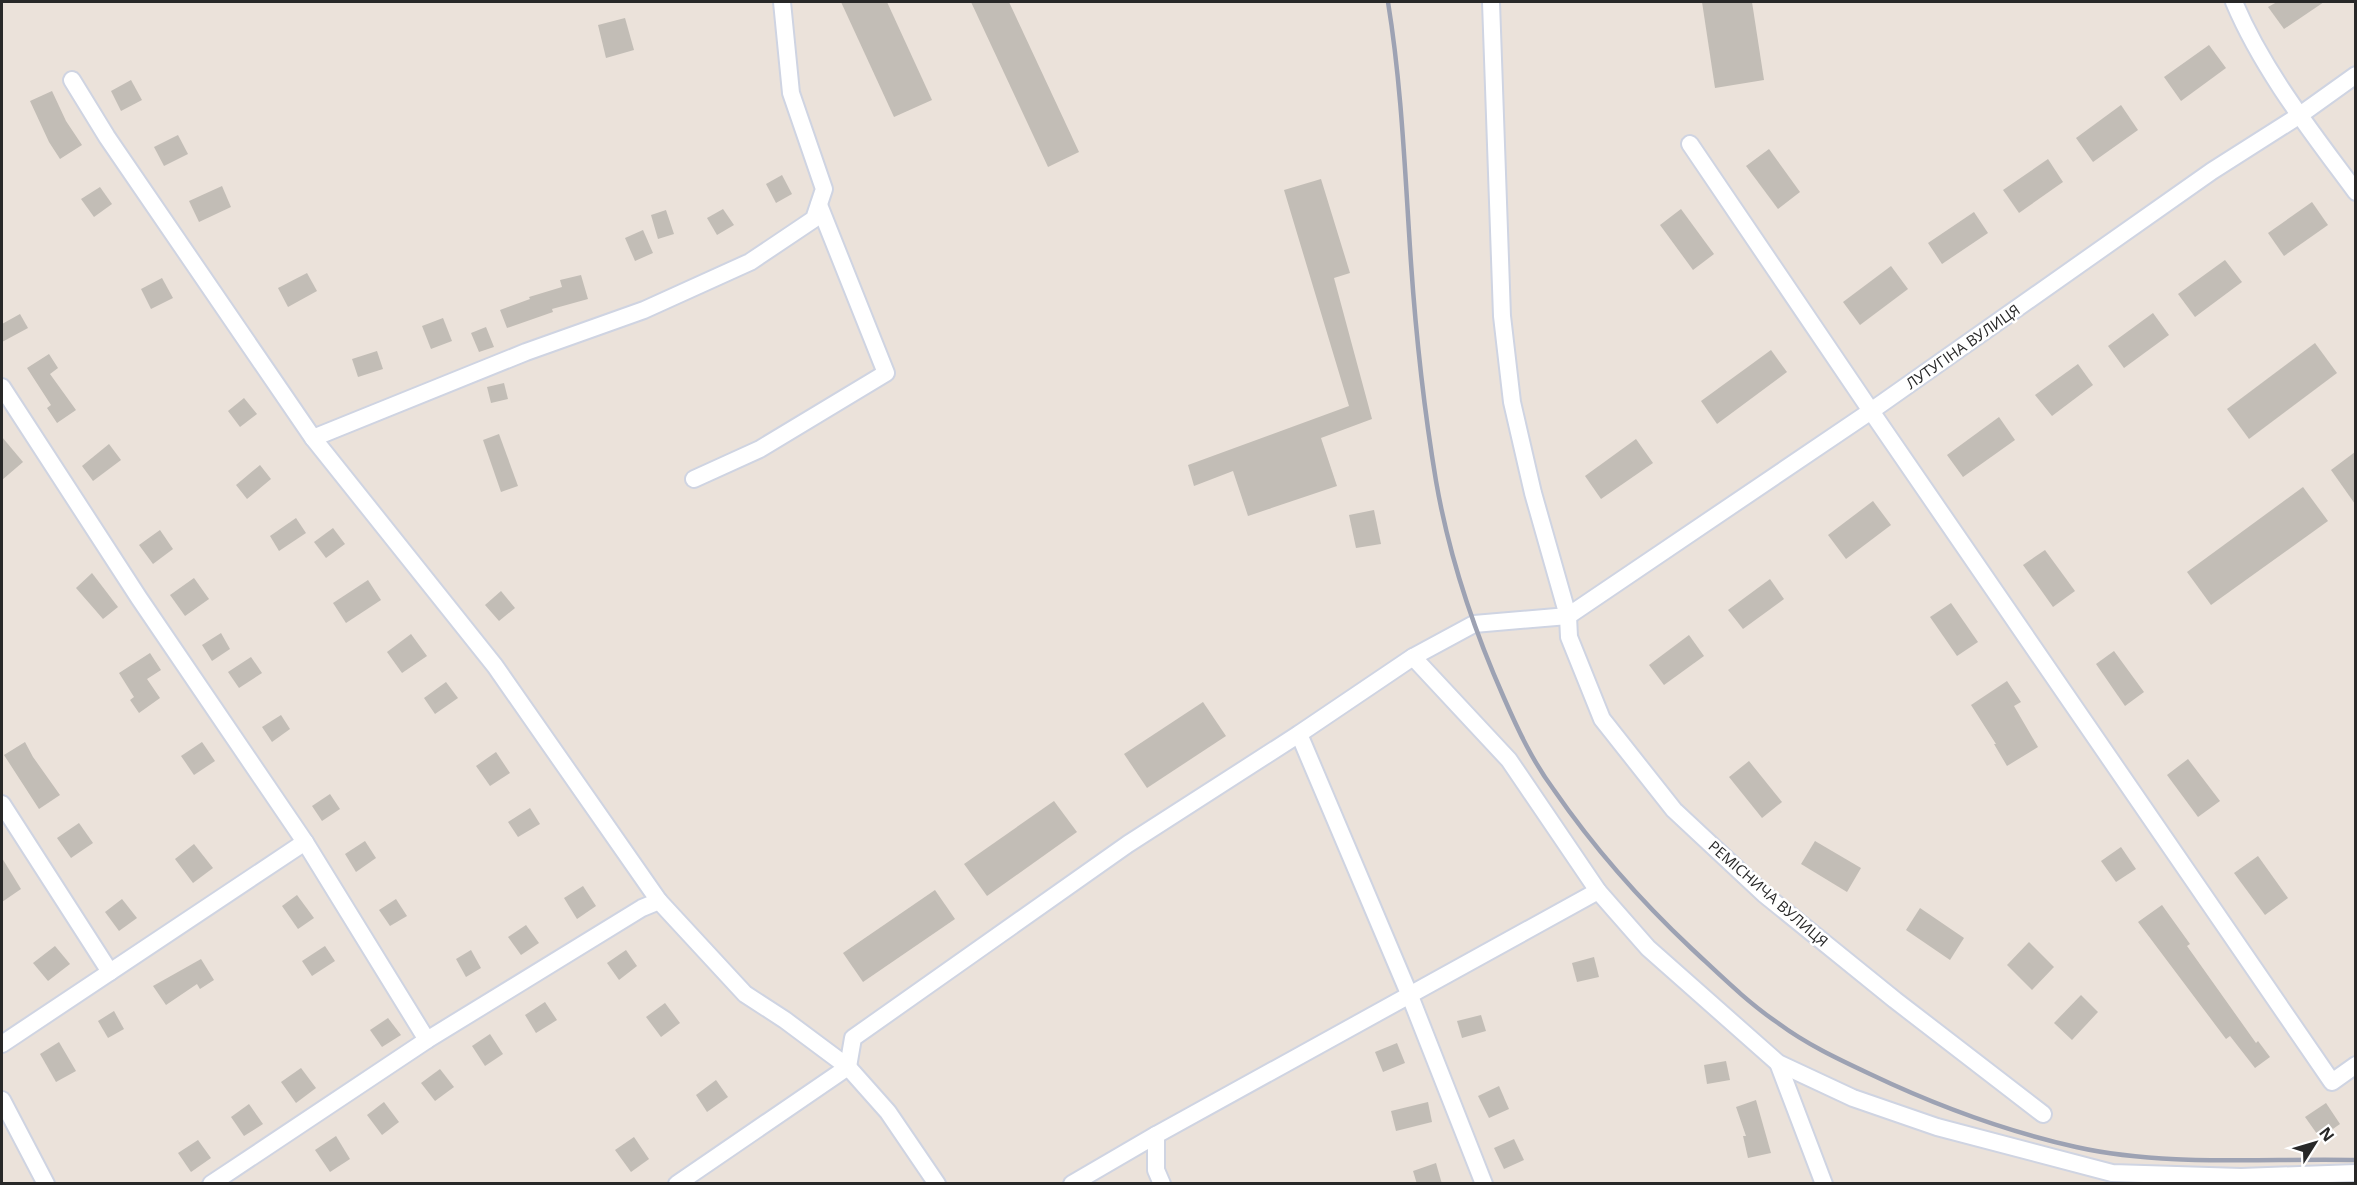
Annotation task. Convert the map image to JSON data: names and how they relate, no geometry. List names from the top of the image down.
{
  "streets": {
    "street": ["ЛУТУГІНА ВУЛИЦЯ", "РЕМІСНИЧА ВУЛИЦЯ"]
  },
  "crossings": [
    ["ЛУТУГІНА ВУЛИЦЯ", "РЕМІСНИЧА ВУЛИЦЯ"]
  ],
  "north": "top right"
}
